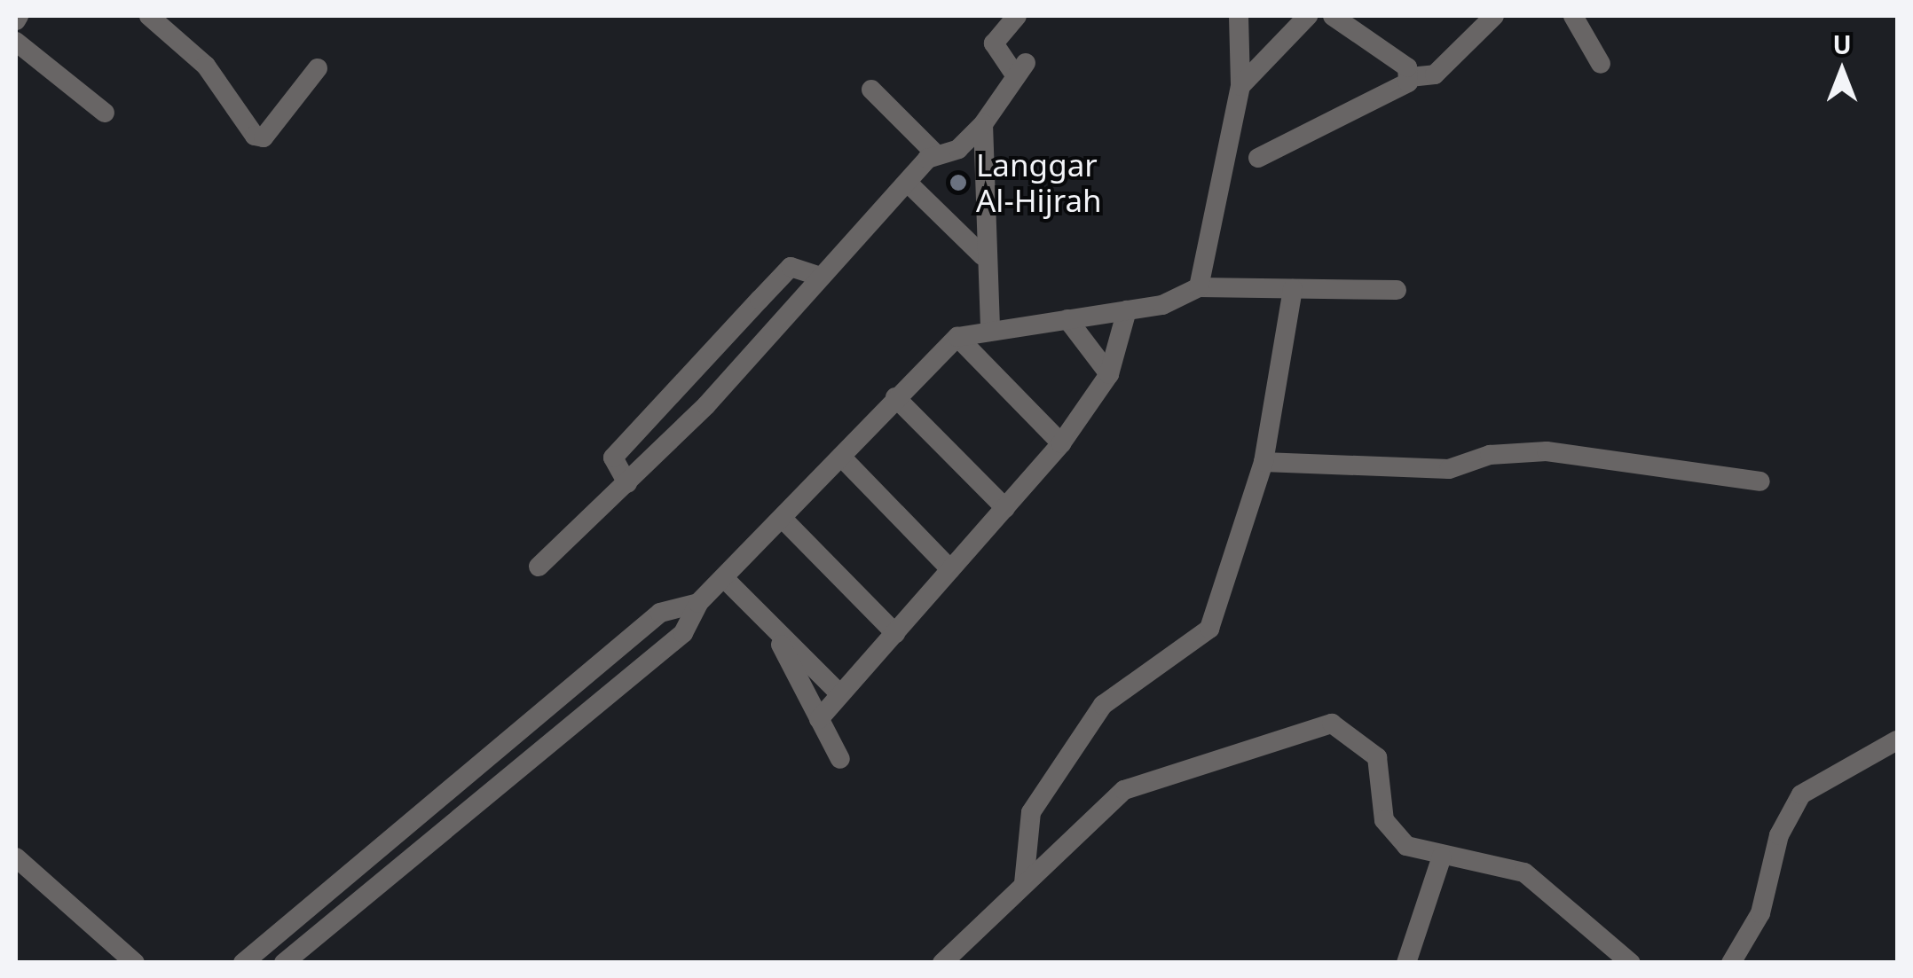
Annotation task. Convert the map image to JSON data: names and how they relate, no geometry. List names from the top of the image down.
{
  "places": ["Langgar Al-Hijrah"],
  "north": "top"
}
